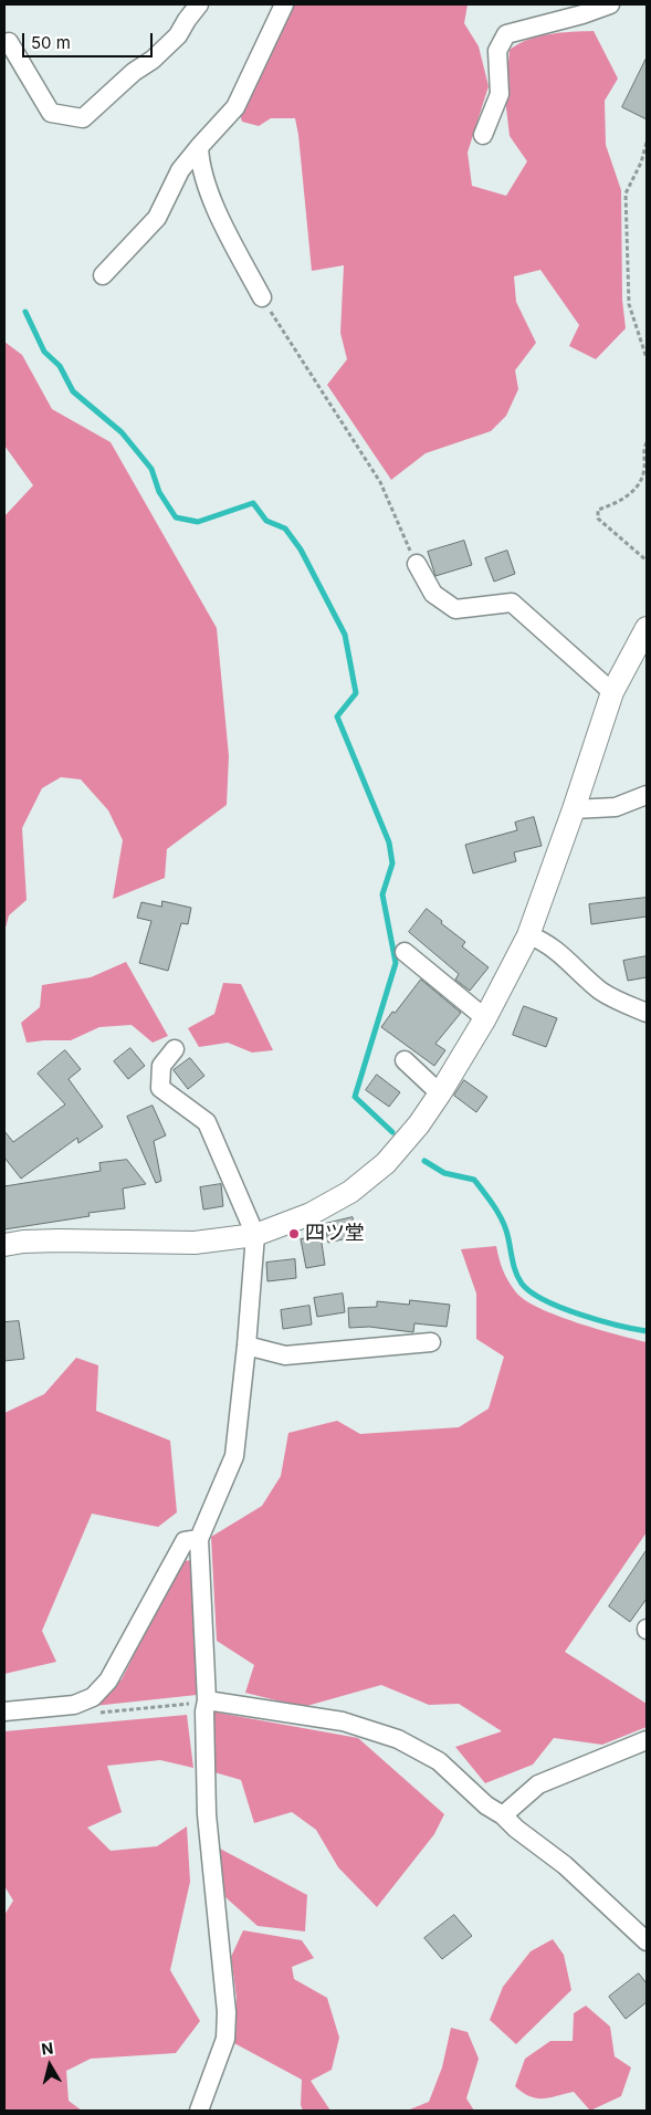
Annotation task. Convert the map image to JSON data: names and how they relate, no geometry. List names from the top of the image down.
{
  "places": ["四ツ堂"],
  "scale_bar": "50 m",
  "north": "top"
}
